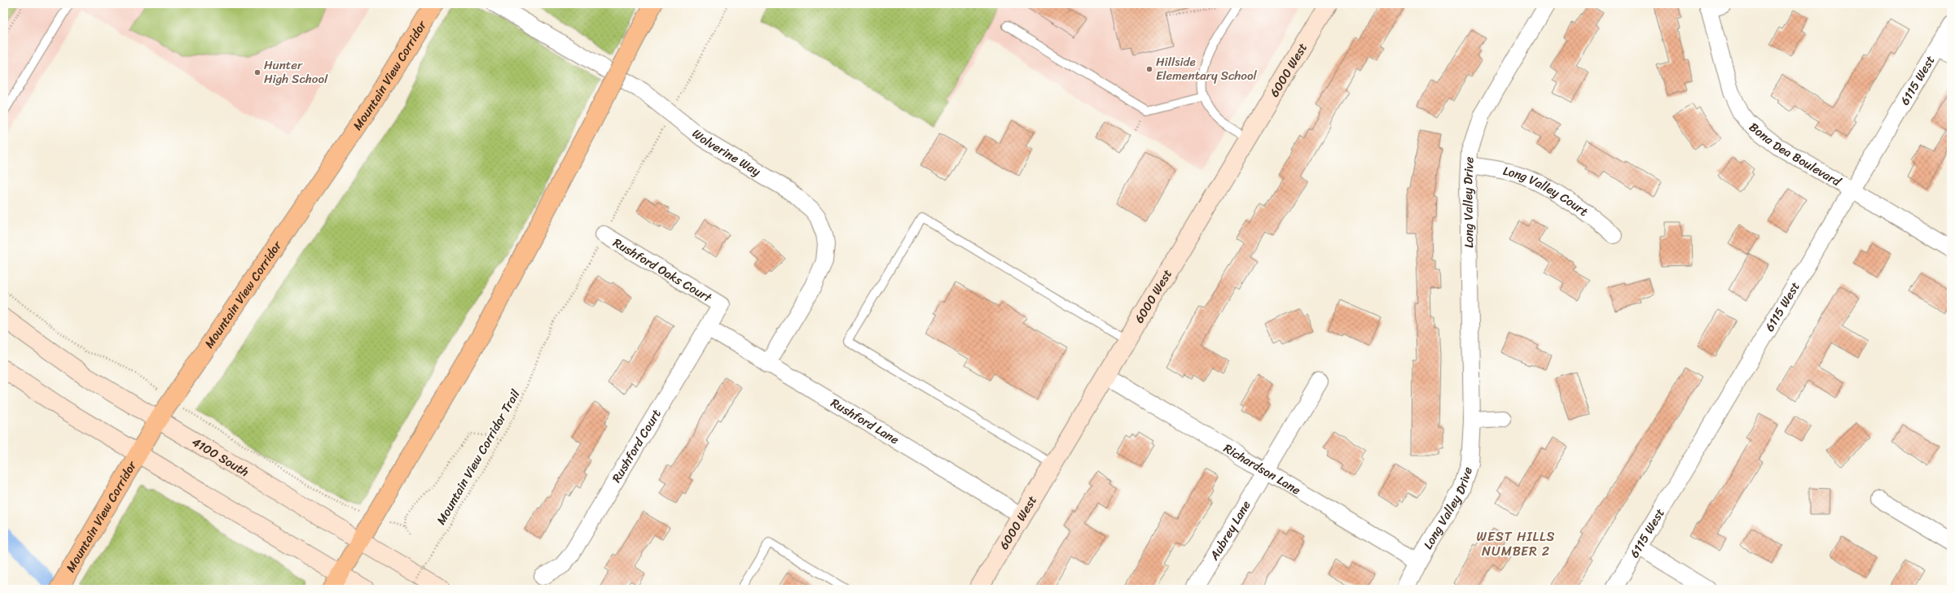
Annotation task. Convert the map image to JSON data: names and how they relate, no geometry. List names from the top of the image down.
{
  "streets": {
    "highway": ["Mountain View Corridor"],
    "main road": ["6000 West", "4100 South"],
    "street": [
      "6115 West",
      "Wolverine Way",
      "Bona Dea Boulevard",
      "Long Valley Court",
      "Long Valley Drive",
      "Rushford Oaks Court",
      "Rushford Lane",
      "Rushford Court",
      "Richardson Lane",
      "Aubrey Lane"
    ],
    "path": ["Mountain View Corridor Trail"]
  },
  "crossings": [
    ["6000 West", "Rushford Lane"],
    ["6000 West", "Richardson Lane"],
    ["Mountain View Corridor", "4100 South"],
    ["6115 West", "Bona Dea Boulevard"],
    ["Wolverine Way", "Rushford Lane"],
    ["Long Valley Court", "Long Valley Drive"],
    ["Long Valley Drive", "Richardson Lane"],
    ["Rushford Oaks Court", "Rushford Court"],
    ["Rushford Lane", "Rushford Court"],
    ["Richardson Lane", "Aubrey Lane"]
  ],
  "districts": ["WEST HILLS NUMBER 2"],
  "places": ["Hillside Elementary School", "Hunter High School"]
}
